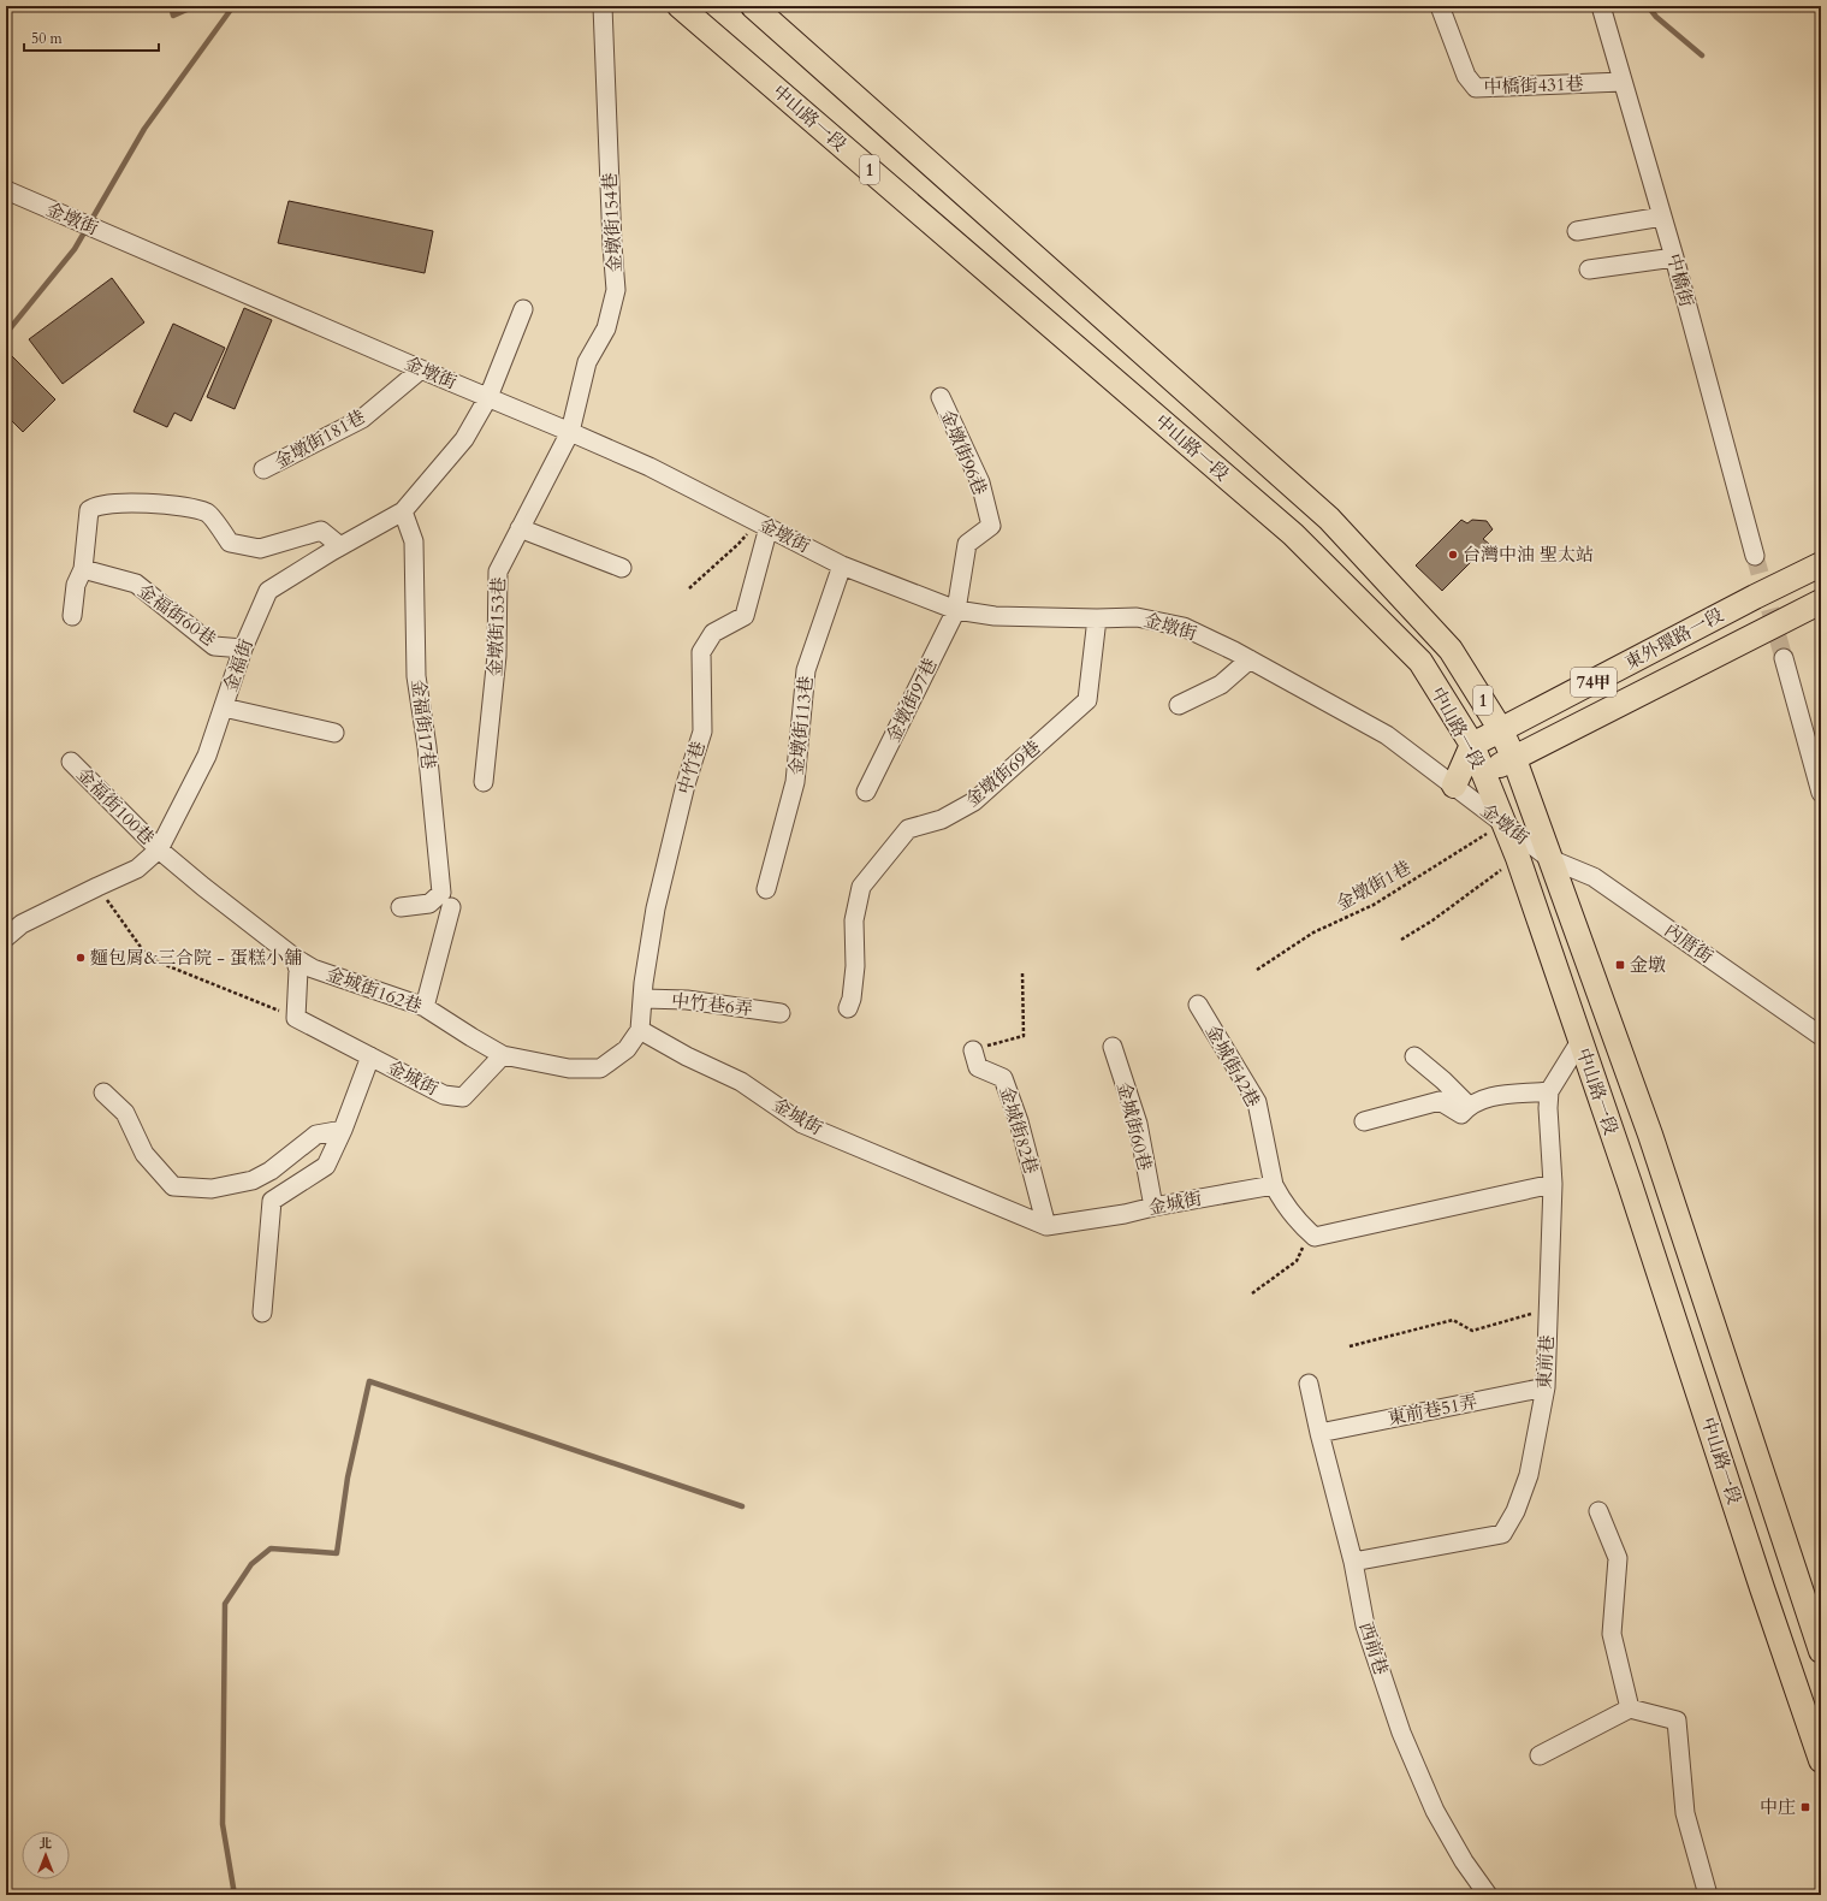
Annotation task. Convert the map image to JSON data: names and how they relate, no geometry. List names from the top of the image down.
{
  "streets": {
    "main road": [
      "中山路一段",
      "1",
      "東外環路一段",
      "74甲"
    ],
    "street": [
      "中橋街431巷",
      "金墩街",
      "金墩街154巷",
      "中橋街",
      "金墩街181巷",
      "金墩街96巷",
      "金福街60巷",
      "金墩街153巷",
      "金福街",
      "金墩街97巷",
      "金福街17巷",
      "金墩街113巷",
      "中竹巷",
      "金墩街69巷",
      "金福街100巷",
      "內厝街",
      "金城街162巷",
      "中竹巷6弄",
      "金城街42巷",
      "金城街",
      "金城街60巷",
      "金城街82巷",
      "東前巷",
      "東前巷51弄",
      "西前巷"
    ],
    "path": ["金墩街1巷"]
  },
  "crossings": [
    ["中橋街431巷", "中橋街"],
    ["中山路一段", "金墩街"],
    ["中山路一段", "東外環路一段"],
    ["中山路一段", "金墩街1巷"],
    ["中山路一段", "內厝街"],
    ["中山路一段", "東前巷"],
    ["金墩街", "金墩街154巷"],
    ["金墩街", "金墩街181巷"],
    ["金墩街", "金墩街96巷"],
    ["金墩街", "金墩街153巷"],
    ["金墩街", "東外環路一段"],
    ["金墩街", "金福街"],
    ["金墩街", "金墩街97巷"],
    ["金墩街", "金墩街113巷"],
    ["金墩街", "中竹巷"],
    ["金墩街", "金墩街69巷"],
    ["金墩街", "金墩街1巷"],
    ["金墩街", "內厝街"],
    ["金墩街154巷", "金墩街153巷"],
    ["金墩街96巷", "金墩街97巷"],
    ["金福街60巷", "金福街"],
    ["金福街", "金福街17巷"],
    ["金福街", "金福街100巷"],
    ["中竹巷", "中竹巷6弄"],
    ["中竹巷", "金城街"],
    ["金城街162巷", "金城街"],
    ["金城街42巷", "金城街"],
    ["金城街", "金城街60巷"],
    ["金城街", "金城街82巷"],
    ["東前巷", "東前巷51弄"],
    ["東前巷", "西前巷"],
    ["東前巷51弄", "西前巷"]
  ],
  "places": {
    "other": ["台灣中油 聖太站", "麵包屑&三合院 - 蛋糕小舖"],
    "transit": ["金墩", "中庄"]
  },
  "scale_bar": "50 m",
  "north": "top"
}
